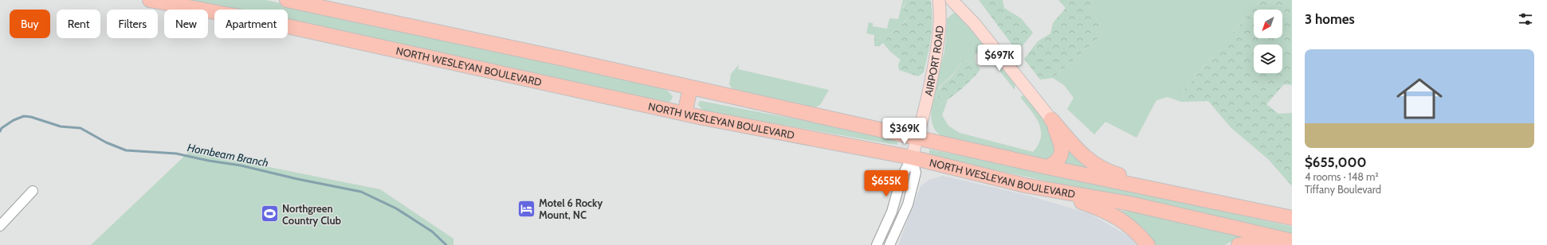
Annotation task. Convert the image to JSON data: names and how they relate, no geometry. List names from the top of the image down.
{
  "streets": {
    "highway": ["NORTH WESLEYAN BOULEVARD"],
    "main road": ["AIRPORT ROAD"]
  },
  "crossings": [
    ["AIRPORT ROAD", "NORTH WESLEYAN BOULEVARD"]
  ],
  "water": ["Hornbeam Branch"],
  "places": {
    "hotel": ["Motel 6 Rocky Mount, NC"],
    "sports": ["Northgreen Country Club"]
  },
  "north": "bottom left",
  "page": {
    "heading": "3 homes",
    "chip": [
      "Buy",
      "Rent",
      "Filters",
      "New",
      "Apartment"
    ],
    "list": [
      {
        "name": "$655,000",
        "note": "4 rooms · 148 m² · Tiffany Boulevard"
      }
    ],
    "price": ["$697K", "$369K", "$655K"]
  }
}
